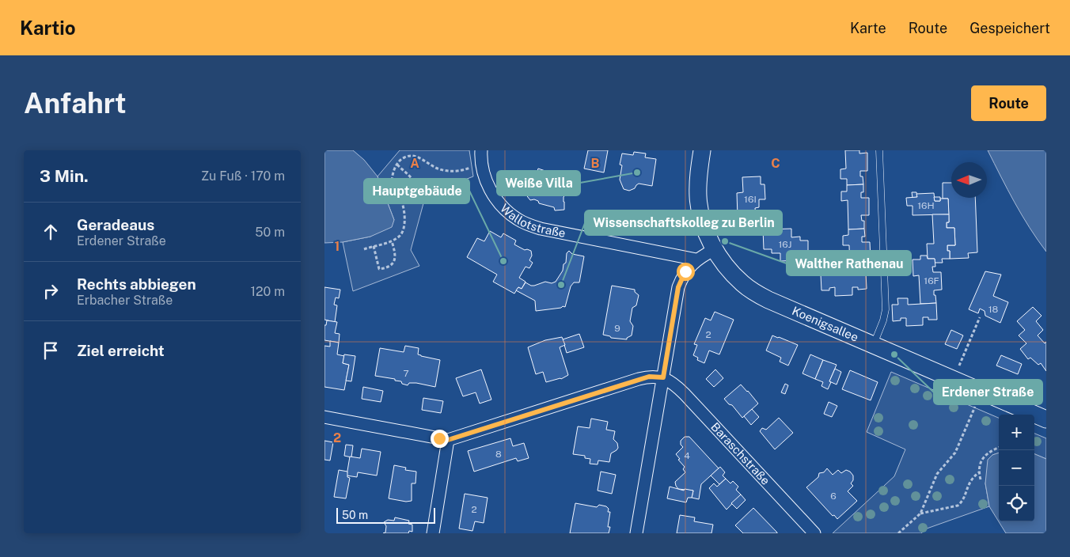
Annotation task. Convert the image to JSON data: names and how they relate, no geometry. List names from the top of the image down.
{
  "streets": {
    "main road": ["Koenigsallee"],
    "street": ["Wallotstraße", "Baraschstraße"]
  },
  "places": [
    "Weiße Villa",
    "Walther Rathenau",
    "Hauptgebäude",
    "Wissenschaftskolleg zu Berlin",
    "Erdener Straße"
  ],
  "house_numbers": [
    "16I",
    "16H",
    "16J",
    "16F",
    "18",
    "9",
    "2",
    "7",
    "8",
    "4",
    "6",
    "2"
  ],
  "scale_bar": "50 m",
  "north": "left",
  "page": {
    "header": "Kartio",
    "nav": ["Karte", "Route", "Gespeichert"],
    "buttons": "Route",
    "title": "Anfahrt",
    "heading": ["3 Min.", "Zu Fuß · 170 m"],
    "list": [
      ["Geradeaus", "Erdener Straße", "50 m"],
      ["Rechts abbiegen", "Erbacher Straße", "120 m"],
      "Ziel erreicht"
    ],
    "map_buttons": ["+", "−"],
    "scale": "50 m"
  },
  "grid": {
    "columns": ["A", "B", "C"],
    "rows": ["1", "2"]
  }
}
